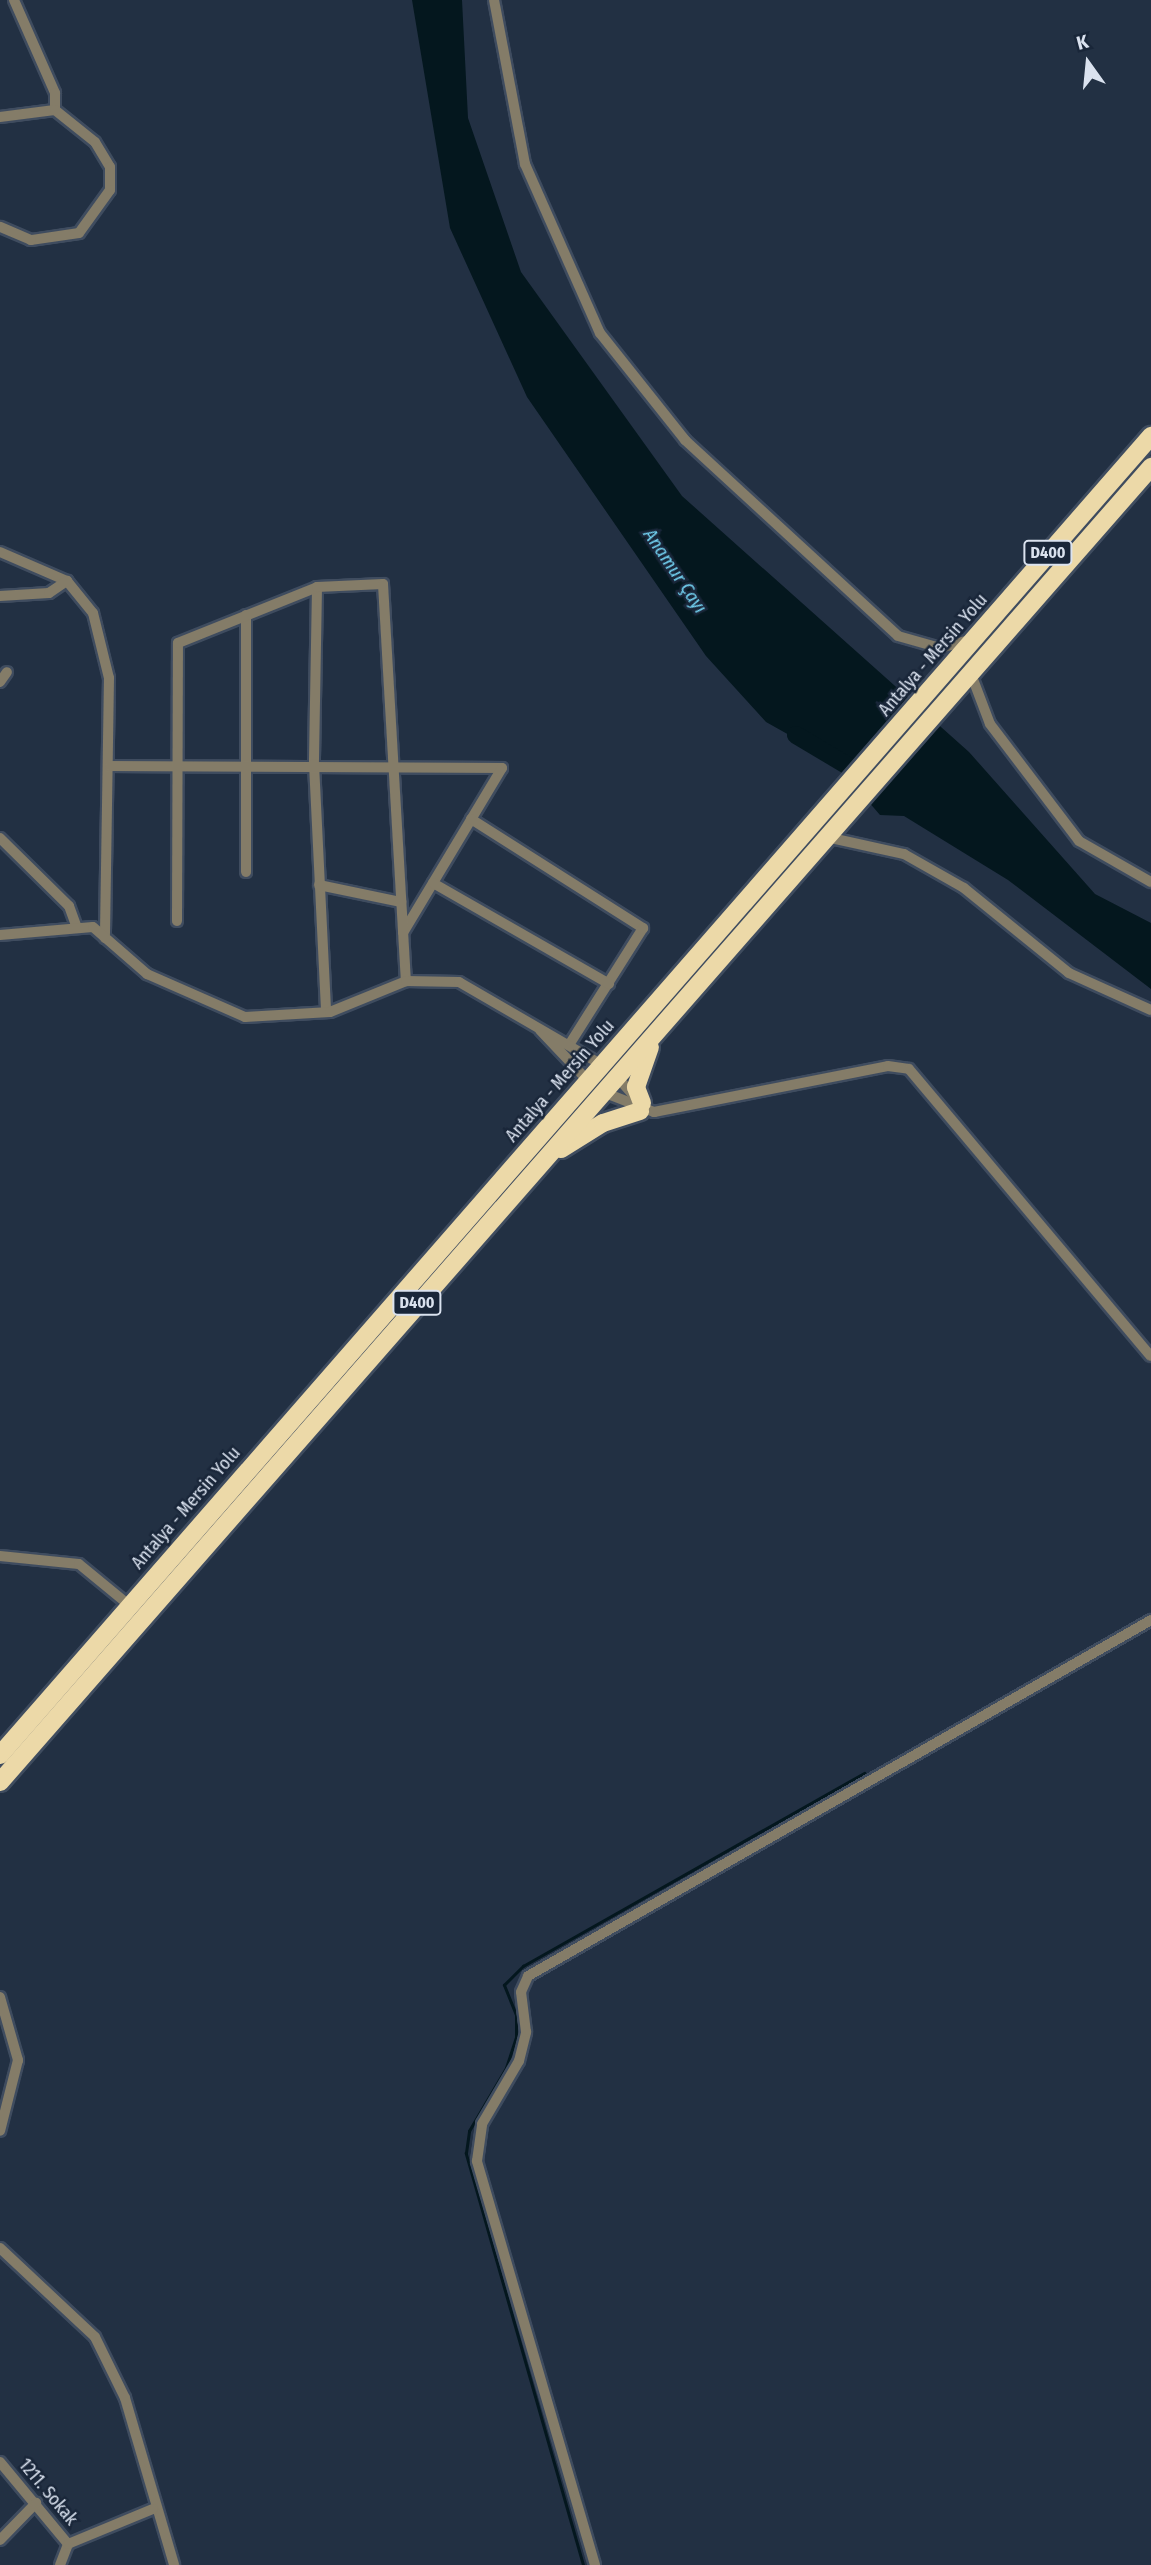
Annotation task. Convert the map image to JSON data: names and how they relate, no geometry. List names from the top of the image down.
{
  "streets": {
    "highway": ["D400", "Antalya - Mersin Yolu"],
    "street": ["1211. Sokak"]
  },
  "water": ["Anamur Çayı"],
  "north": "top"
}
